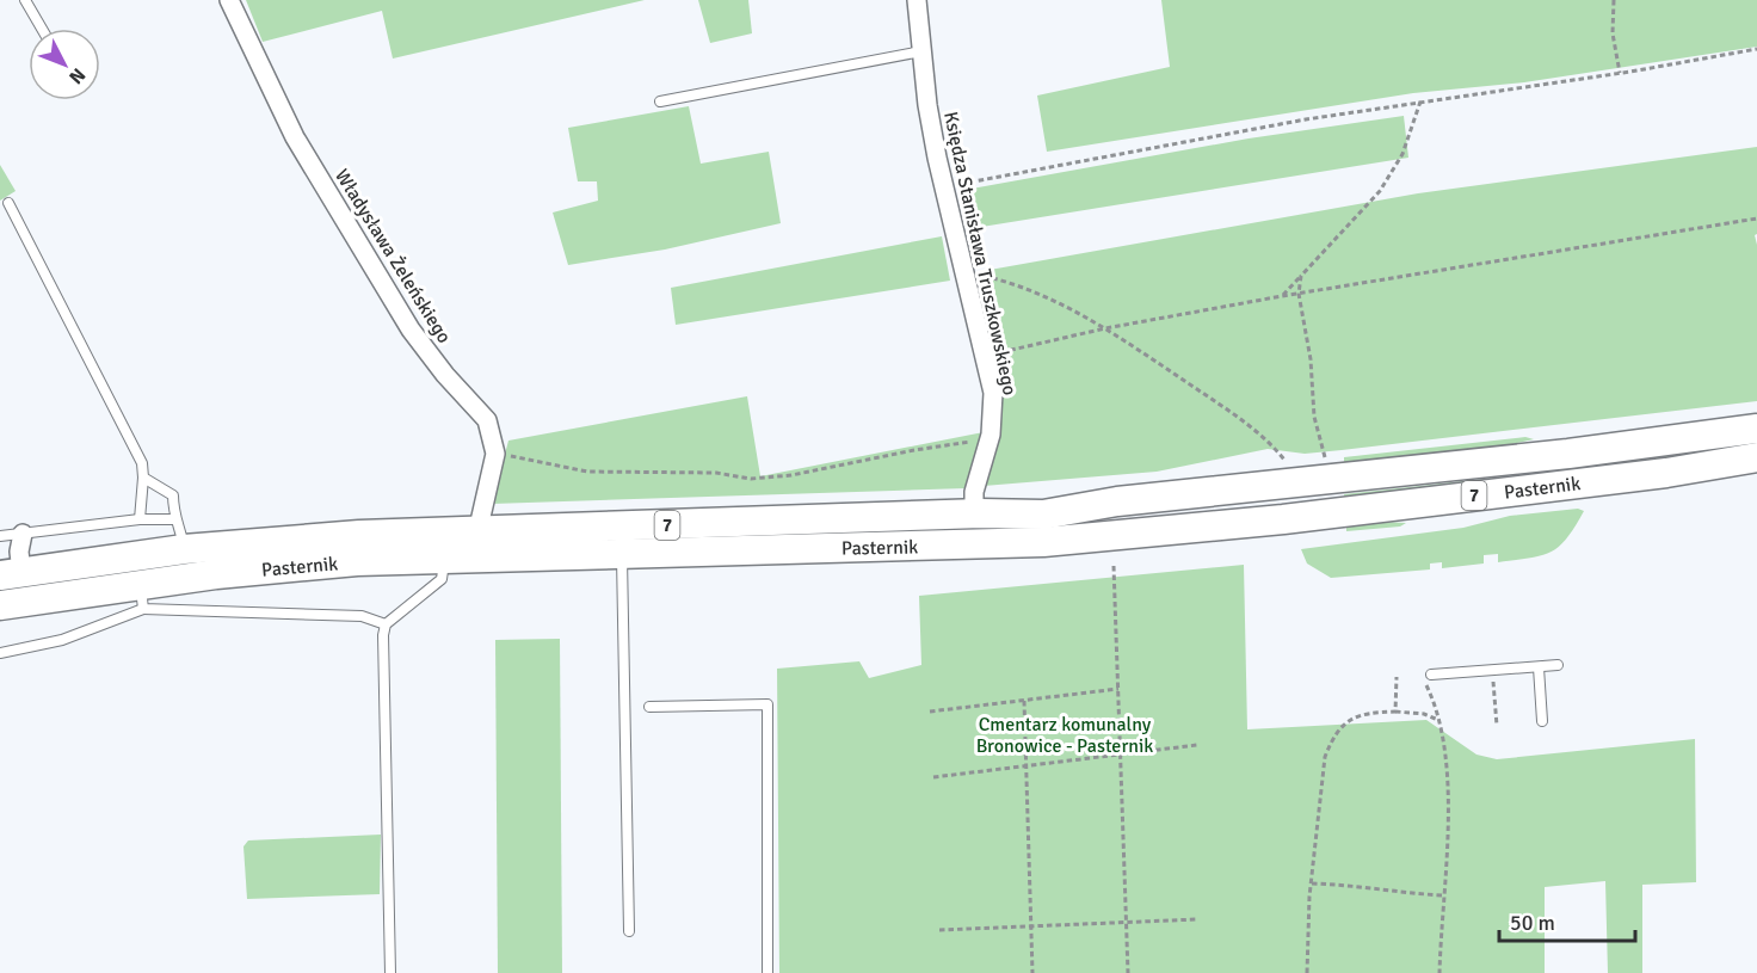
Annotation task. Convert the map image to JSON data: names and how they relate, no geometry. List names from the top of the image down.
{
  "streets": {
    "main road": ["Pasternik", "7"],
    "street": ["Księdza Stanisława Truszkowskiego", "Władysława Żeleńskiego"]
  },
  "crossings": [
    ["Księdza Stanisława Truszkowskiego", "Pasternik"],
    ["Władysława Żeleńskiego", "Pasternik"]
  ],
  "parks": ["Cmentarz komunalny Bronowice - Pasternik"],
  "scale_bar": "50 m",
  "north": "bottom right"
}
